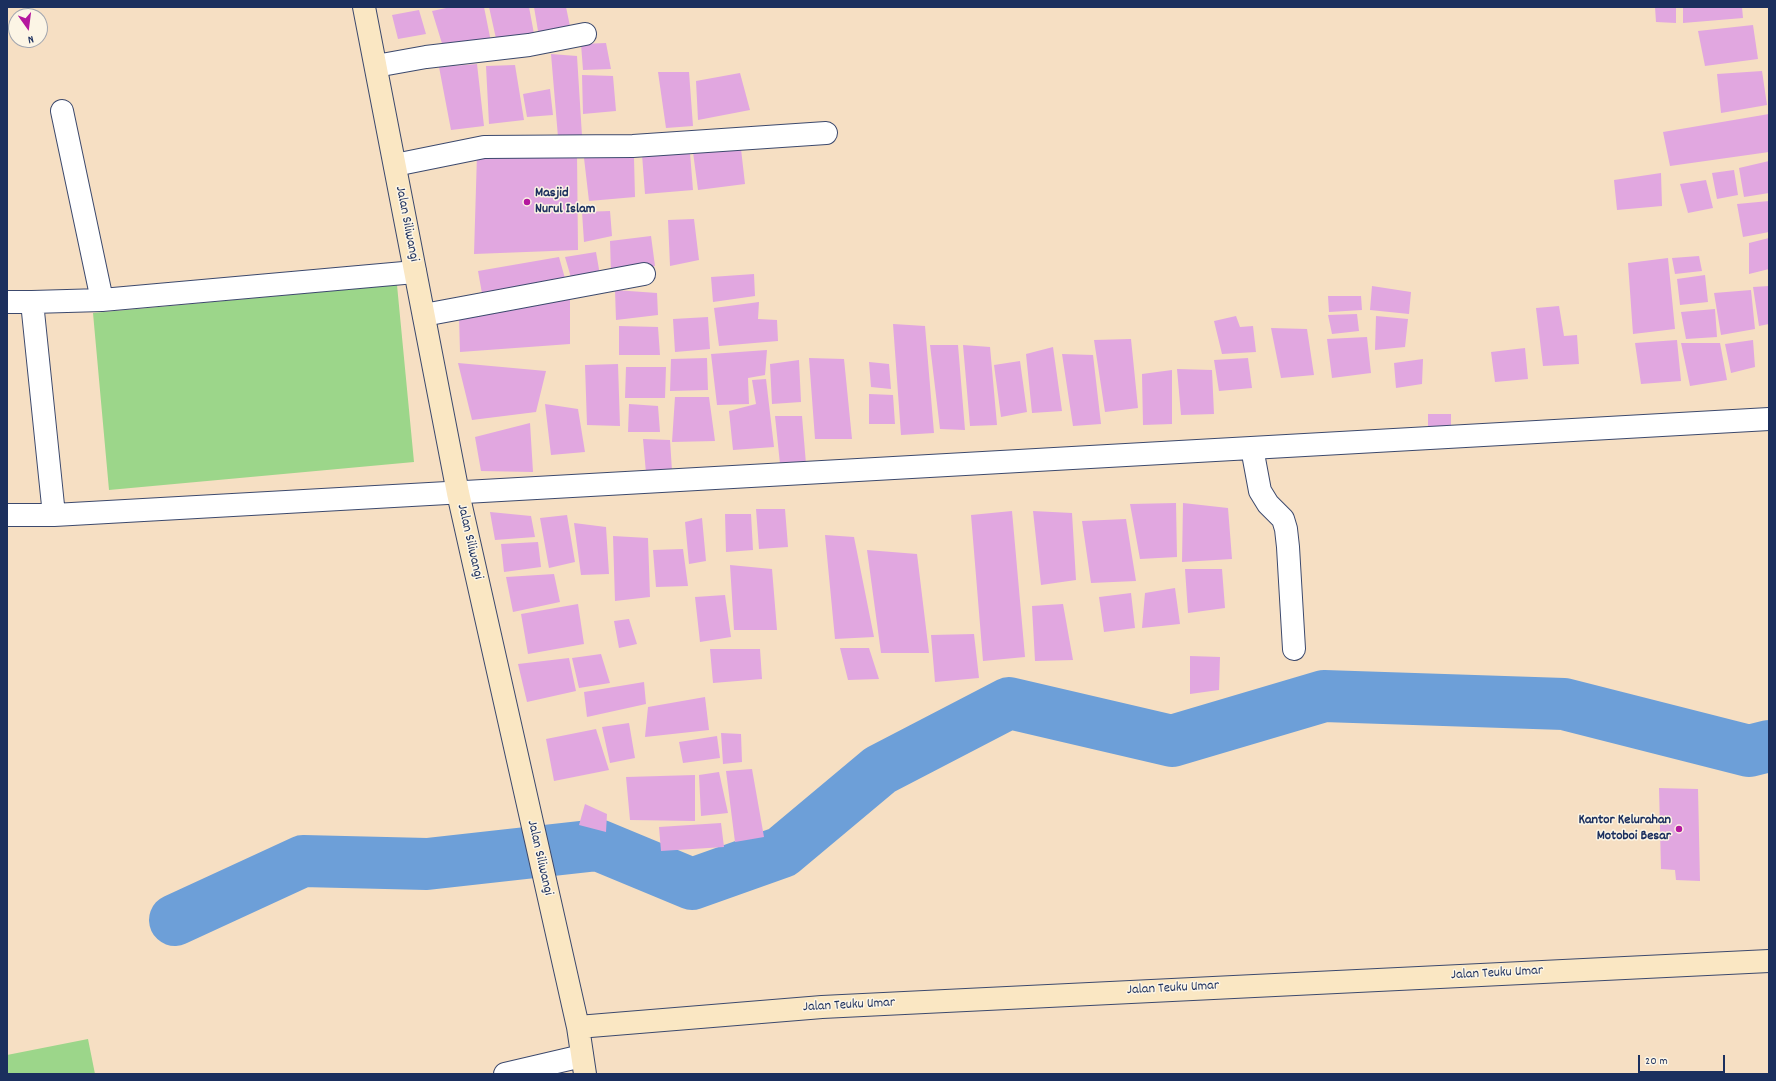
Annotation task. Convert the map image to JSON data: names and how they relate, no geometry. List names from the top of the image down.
{
  "streets": {
    "street": ["Jalan Siliwangi", "Jalan Teuku Umar"]
  },
  "crossings": [
    ["Jalan Siliwangi", "Jalan Teuku Umar"]
  ],
  "places": ["Masjid Nurul Islam", "Kantor Kelurahan Motoboi Besar"],
  "scale_bar": "20 m",
  "north": "bottom"
}
